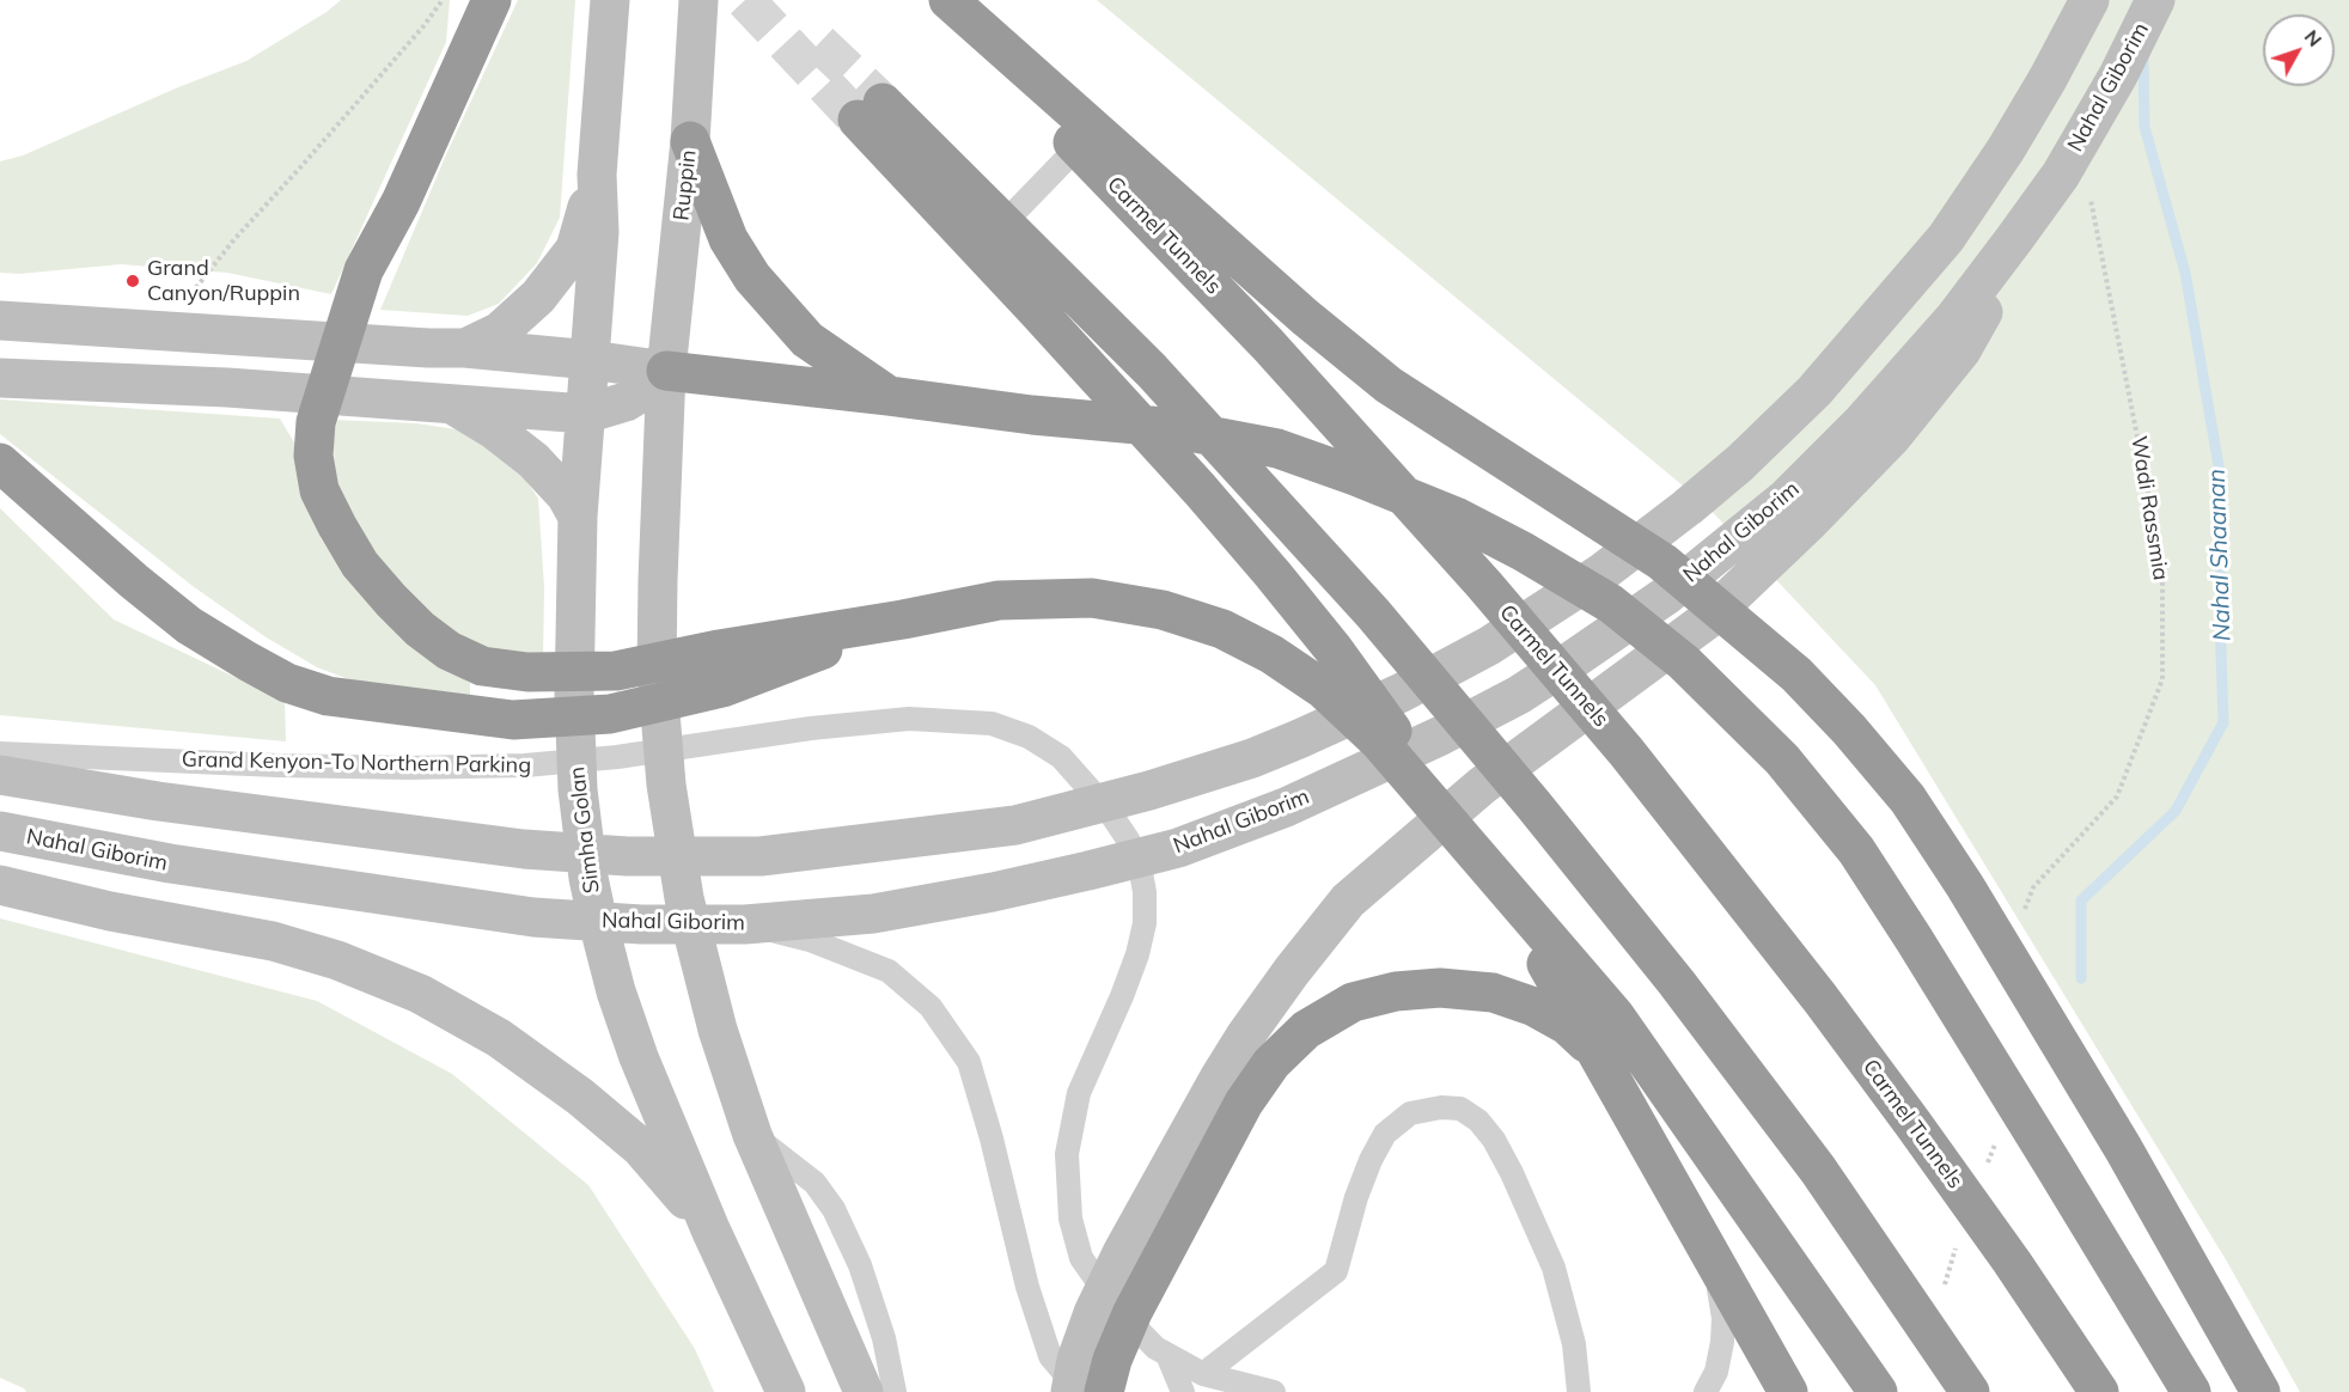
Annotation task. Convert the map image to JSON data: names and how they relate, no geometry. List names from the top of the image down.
{
  "streets": {
    "highway": ["Carmel Tunnels"],
    "main road": ["Nahal Giborim", "Ruppin", "Simha Golan"],
    "lane": ["Grand Kenyon-To Northern Parking"],
    "path": ["Wadi Rassmia"]
  },
  "crossings": [
    ["Nahal Giborim", "Wadi Rassmia"]
  ],
  "water": ["Nahal Shaanan"],
  "places": ["Grand Canyon/Ruppin"],
  "north": "top right"
}
